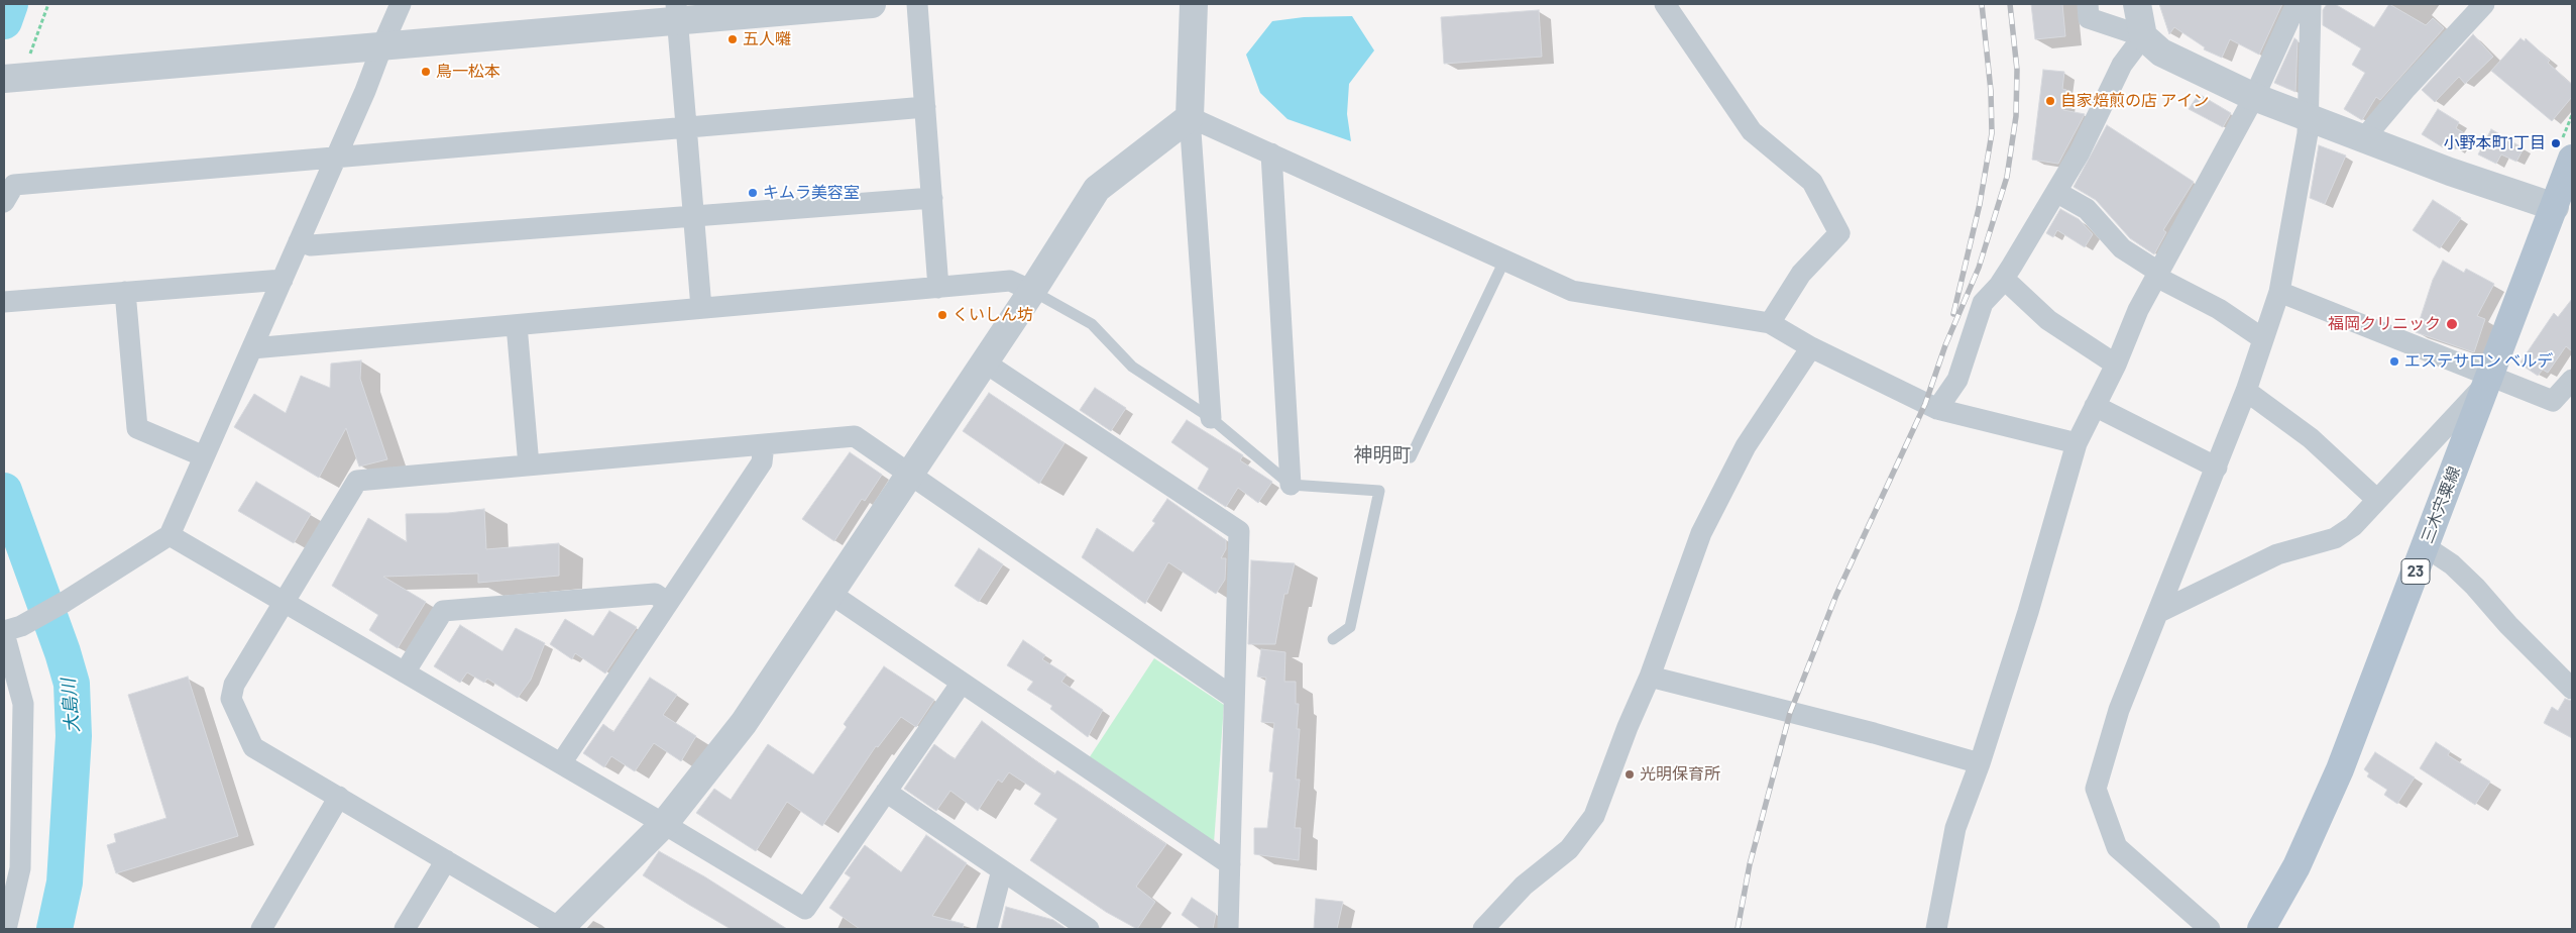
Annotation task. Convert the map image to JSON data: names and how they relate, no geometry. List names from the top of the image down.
{
  "streets": {
    "main road": ["三木宍粟線", "23"]
  },
  "districts": ["神明町"],
  "water": ["大島川"],
  "places": [
    "五人囃",
    "鳥一松本",
    "自家焙煎の店 アイン",
    "小野本町1丁目",
    "キムラ美容室",
    "くいしん坊",
    "福岡クリニック",
    "エステサロン ベルデ",
    "光明保育所"
  ]
}
